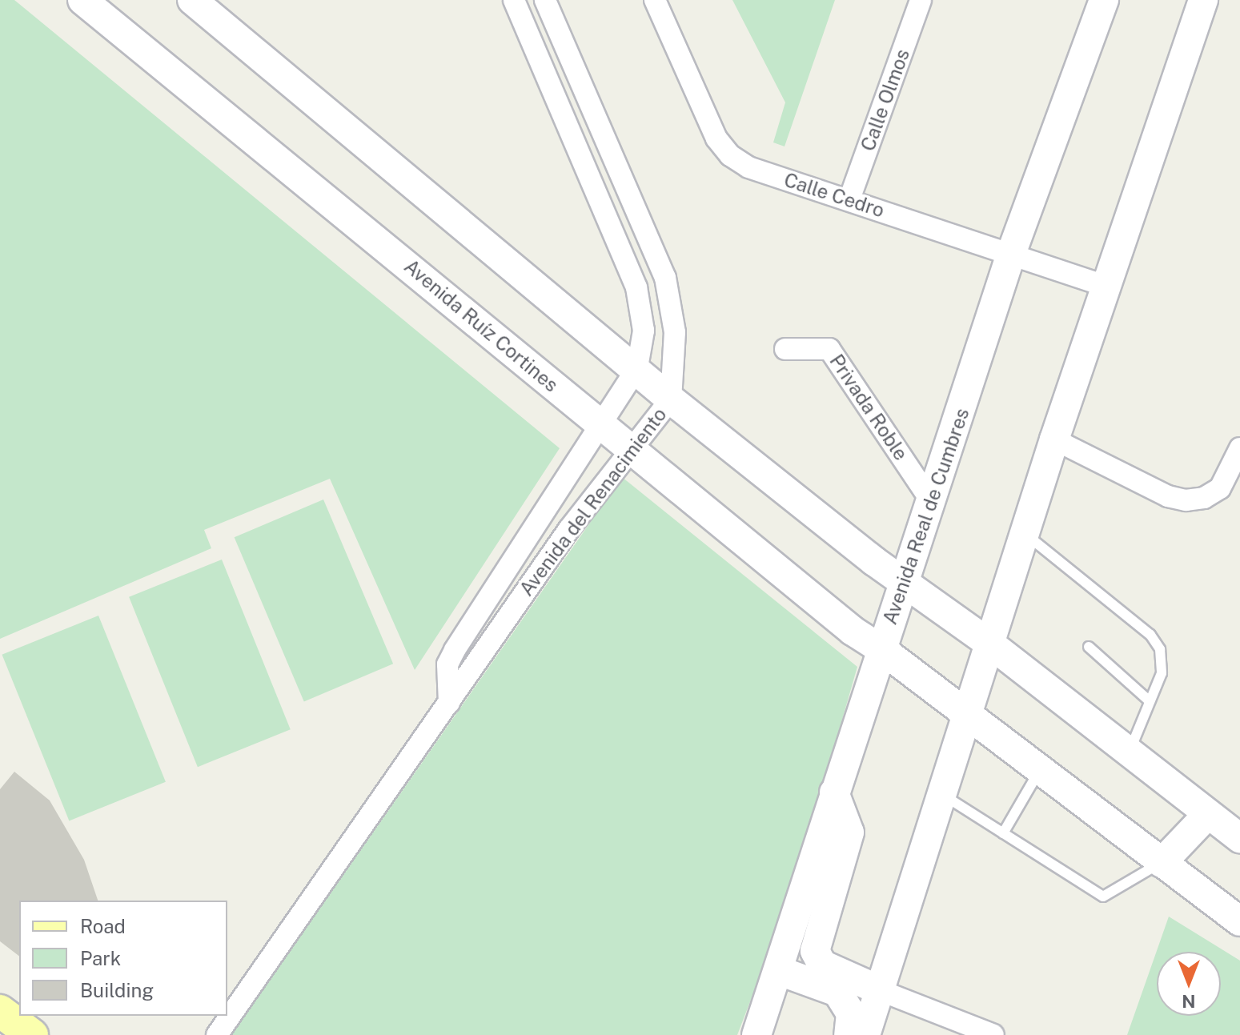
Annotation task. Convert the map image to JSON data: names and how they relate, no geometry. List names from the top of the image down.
{
  "streets": {
    "street": [
      "Calle Olmos",
      "Calle Cedro",
      "Avenida Ruíz Cortines",
      "Privada Roble",
      "Avenida del Renacimiento",
      "Avenida Real de Cumbres"
    ]
  },
  "crossings": [
    ["Calle Olmos", "Calle Cedro"],
    ["Calle Cedro", "Avenida Real de Cumbres"],
    ["Avenida Ruíz Cortines", "Avenida del Renacimiento"],
    ["Avenida Ruíz Cortines", "Avenida Real de Cumbres"],
    ["Privada Roble", "Avenida Real de Cumbres"]
  ],
  "legend": ["Road", "Park", "Building"],
  "north": "bottom"
}
